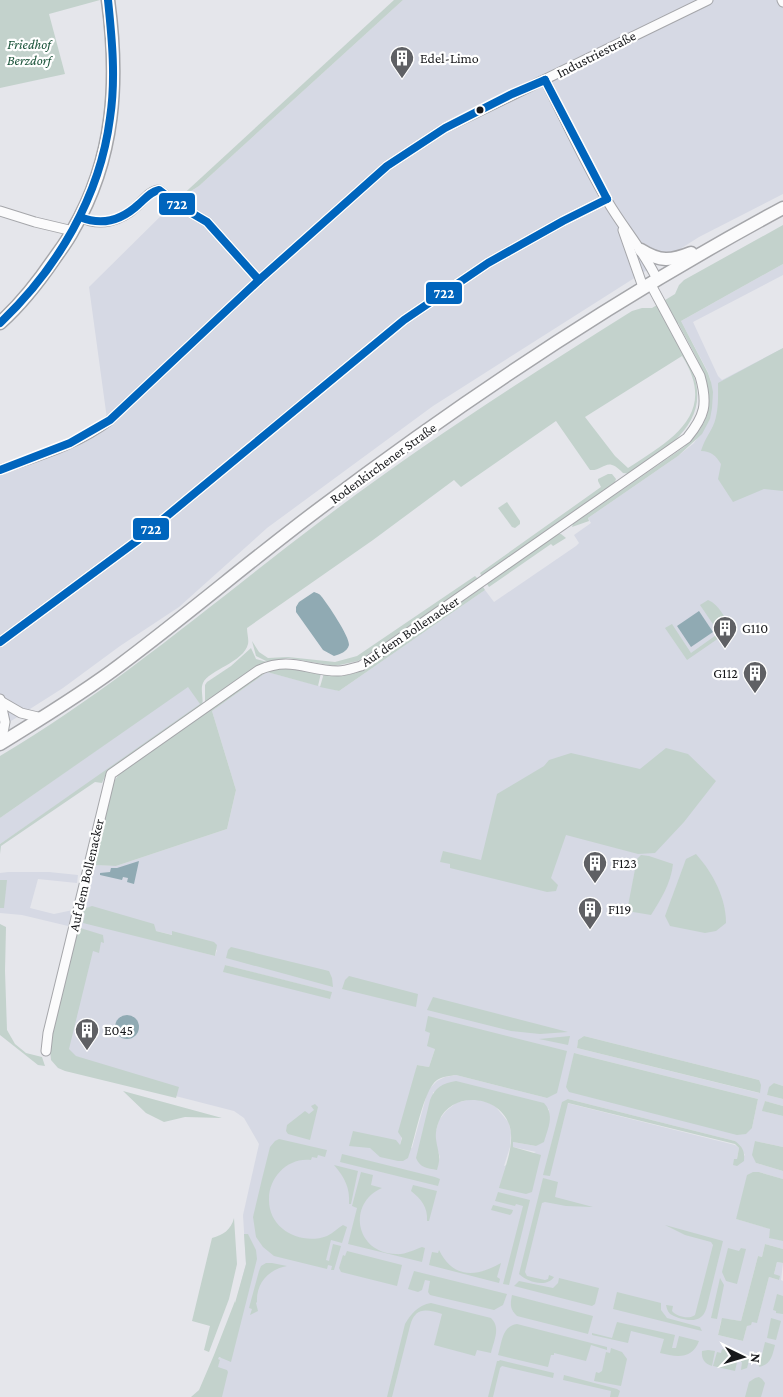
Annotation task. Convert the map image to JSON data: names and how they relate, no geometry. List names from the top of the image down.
{
  "streets": {
    "main road": ["Rodenkirchener Straße"],
    "street": ["Industriestraße", "Auf dem Bollenacker"]
  },
  "crossings": [
    ["Rodenkirchener Straße", "Auf dem Bollenacker"]
  ],
  "parks": ["Friedhof Berzdorf"],
  "places": {
    "building": [
      "Edel-Limo",
      "G110",
      "G112",
      "F123",
      "F119",
      "E045"
    ]
  },
  "lines": ["transit line 722"],
  "north": "right"
}
